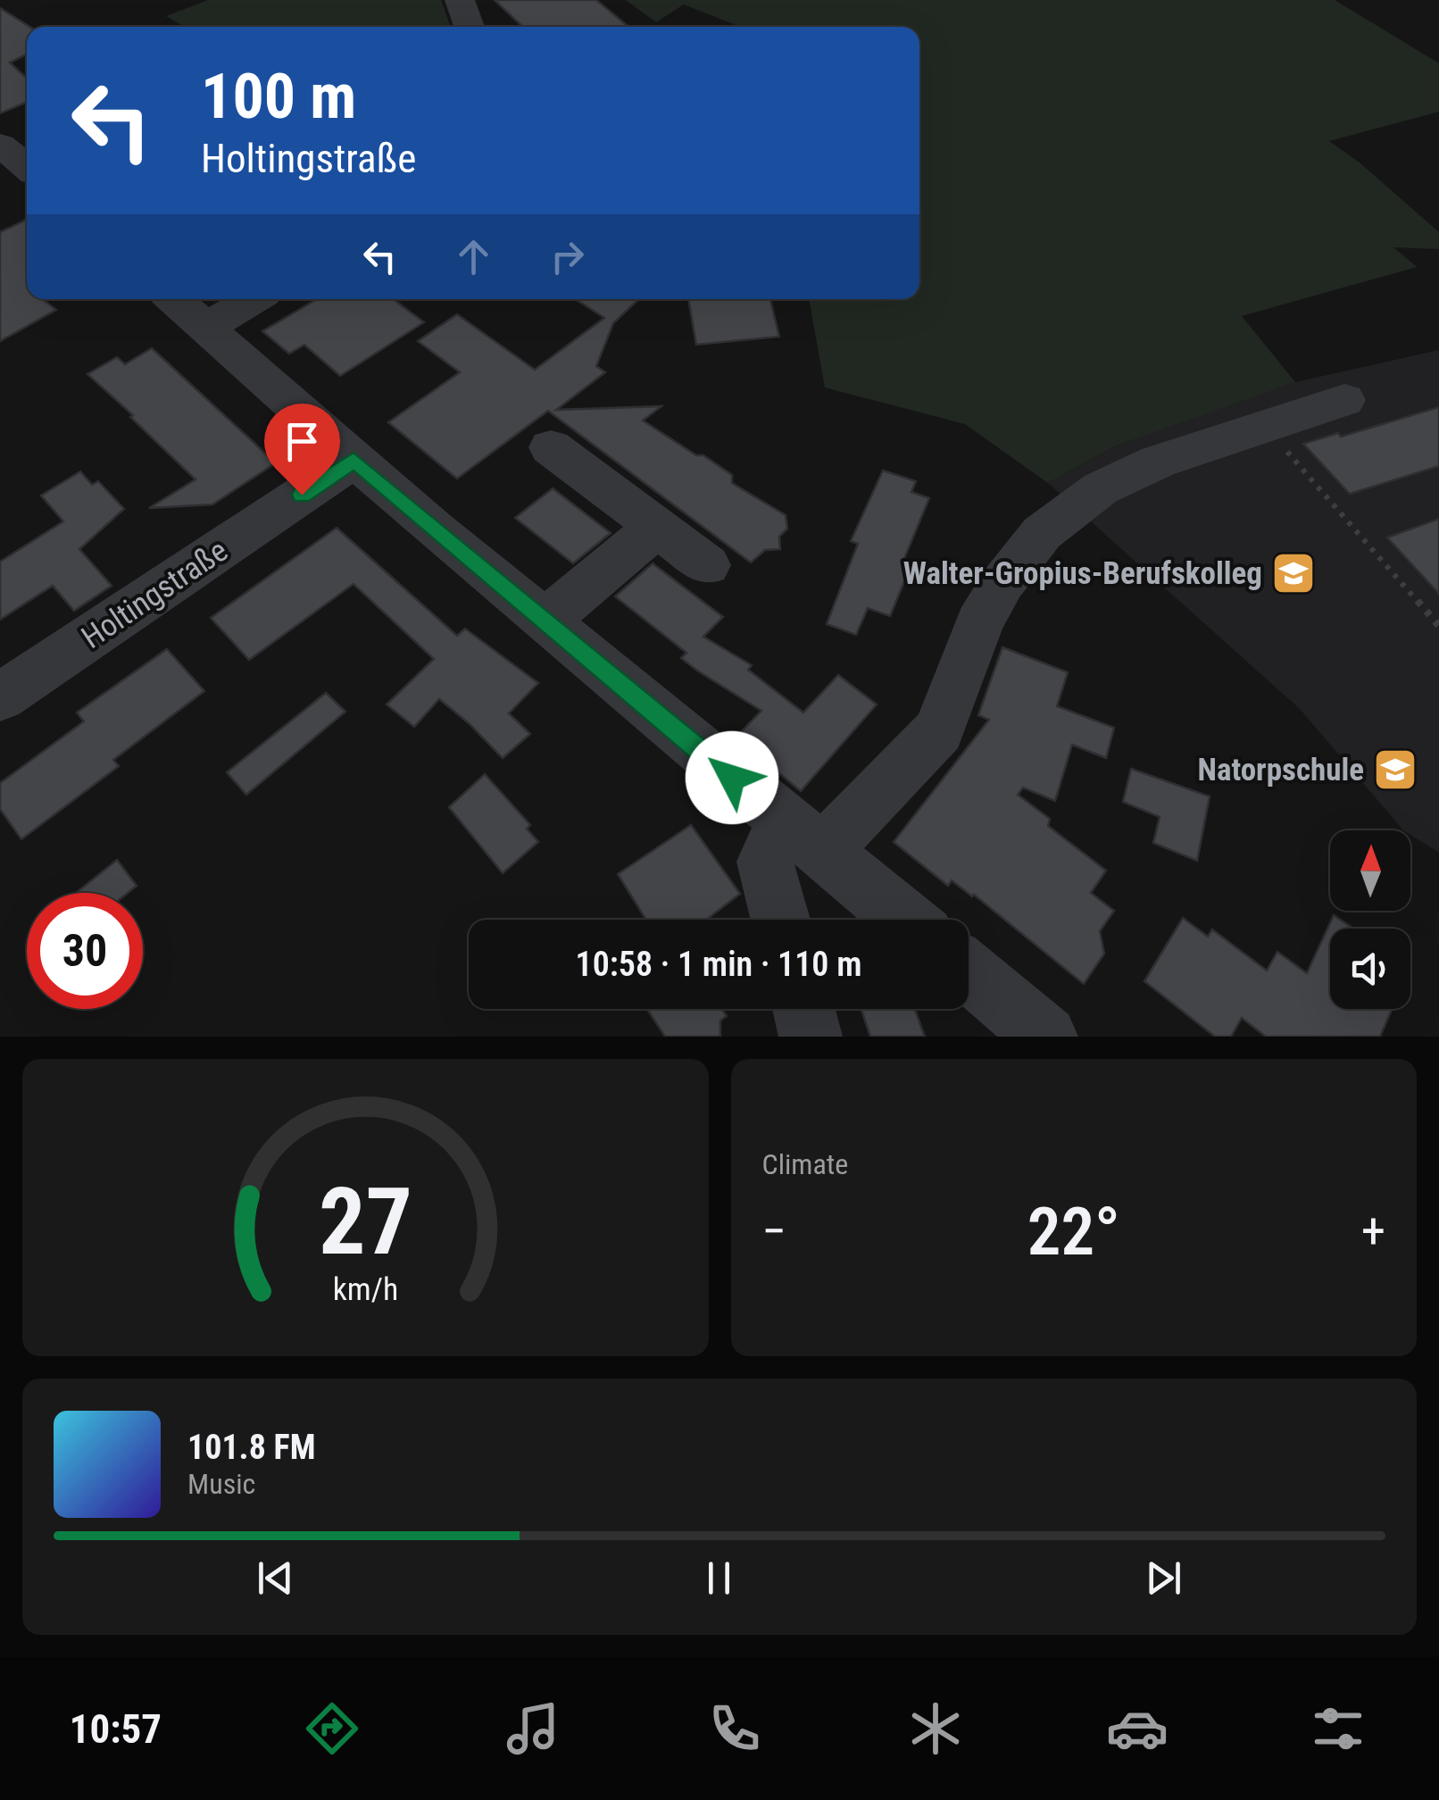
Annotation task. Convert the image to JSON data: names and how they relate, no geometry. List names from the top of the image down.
{
  "streets": {
    "street": ["Holtingstraße"]
  },
  "places": {
    "school or university": ["Walter-Gropius-Berufskolleg", "Natorpschule"]
  },
  "north": "top",
  "page": {
    "turn": ["100 m", "Holtingstraße"],
    "limit": "30",
    "trip": "10:58 · 1 min · 110 m",
    "tile": "Climate",
    "heat": ["−", "22°", "+"],
    "song": ["101.8 FM", "Music"],
    "tabs": "10:57",
    "gauge": ["27", "km/h"]
  }
}
